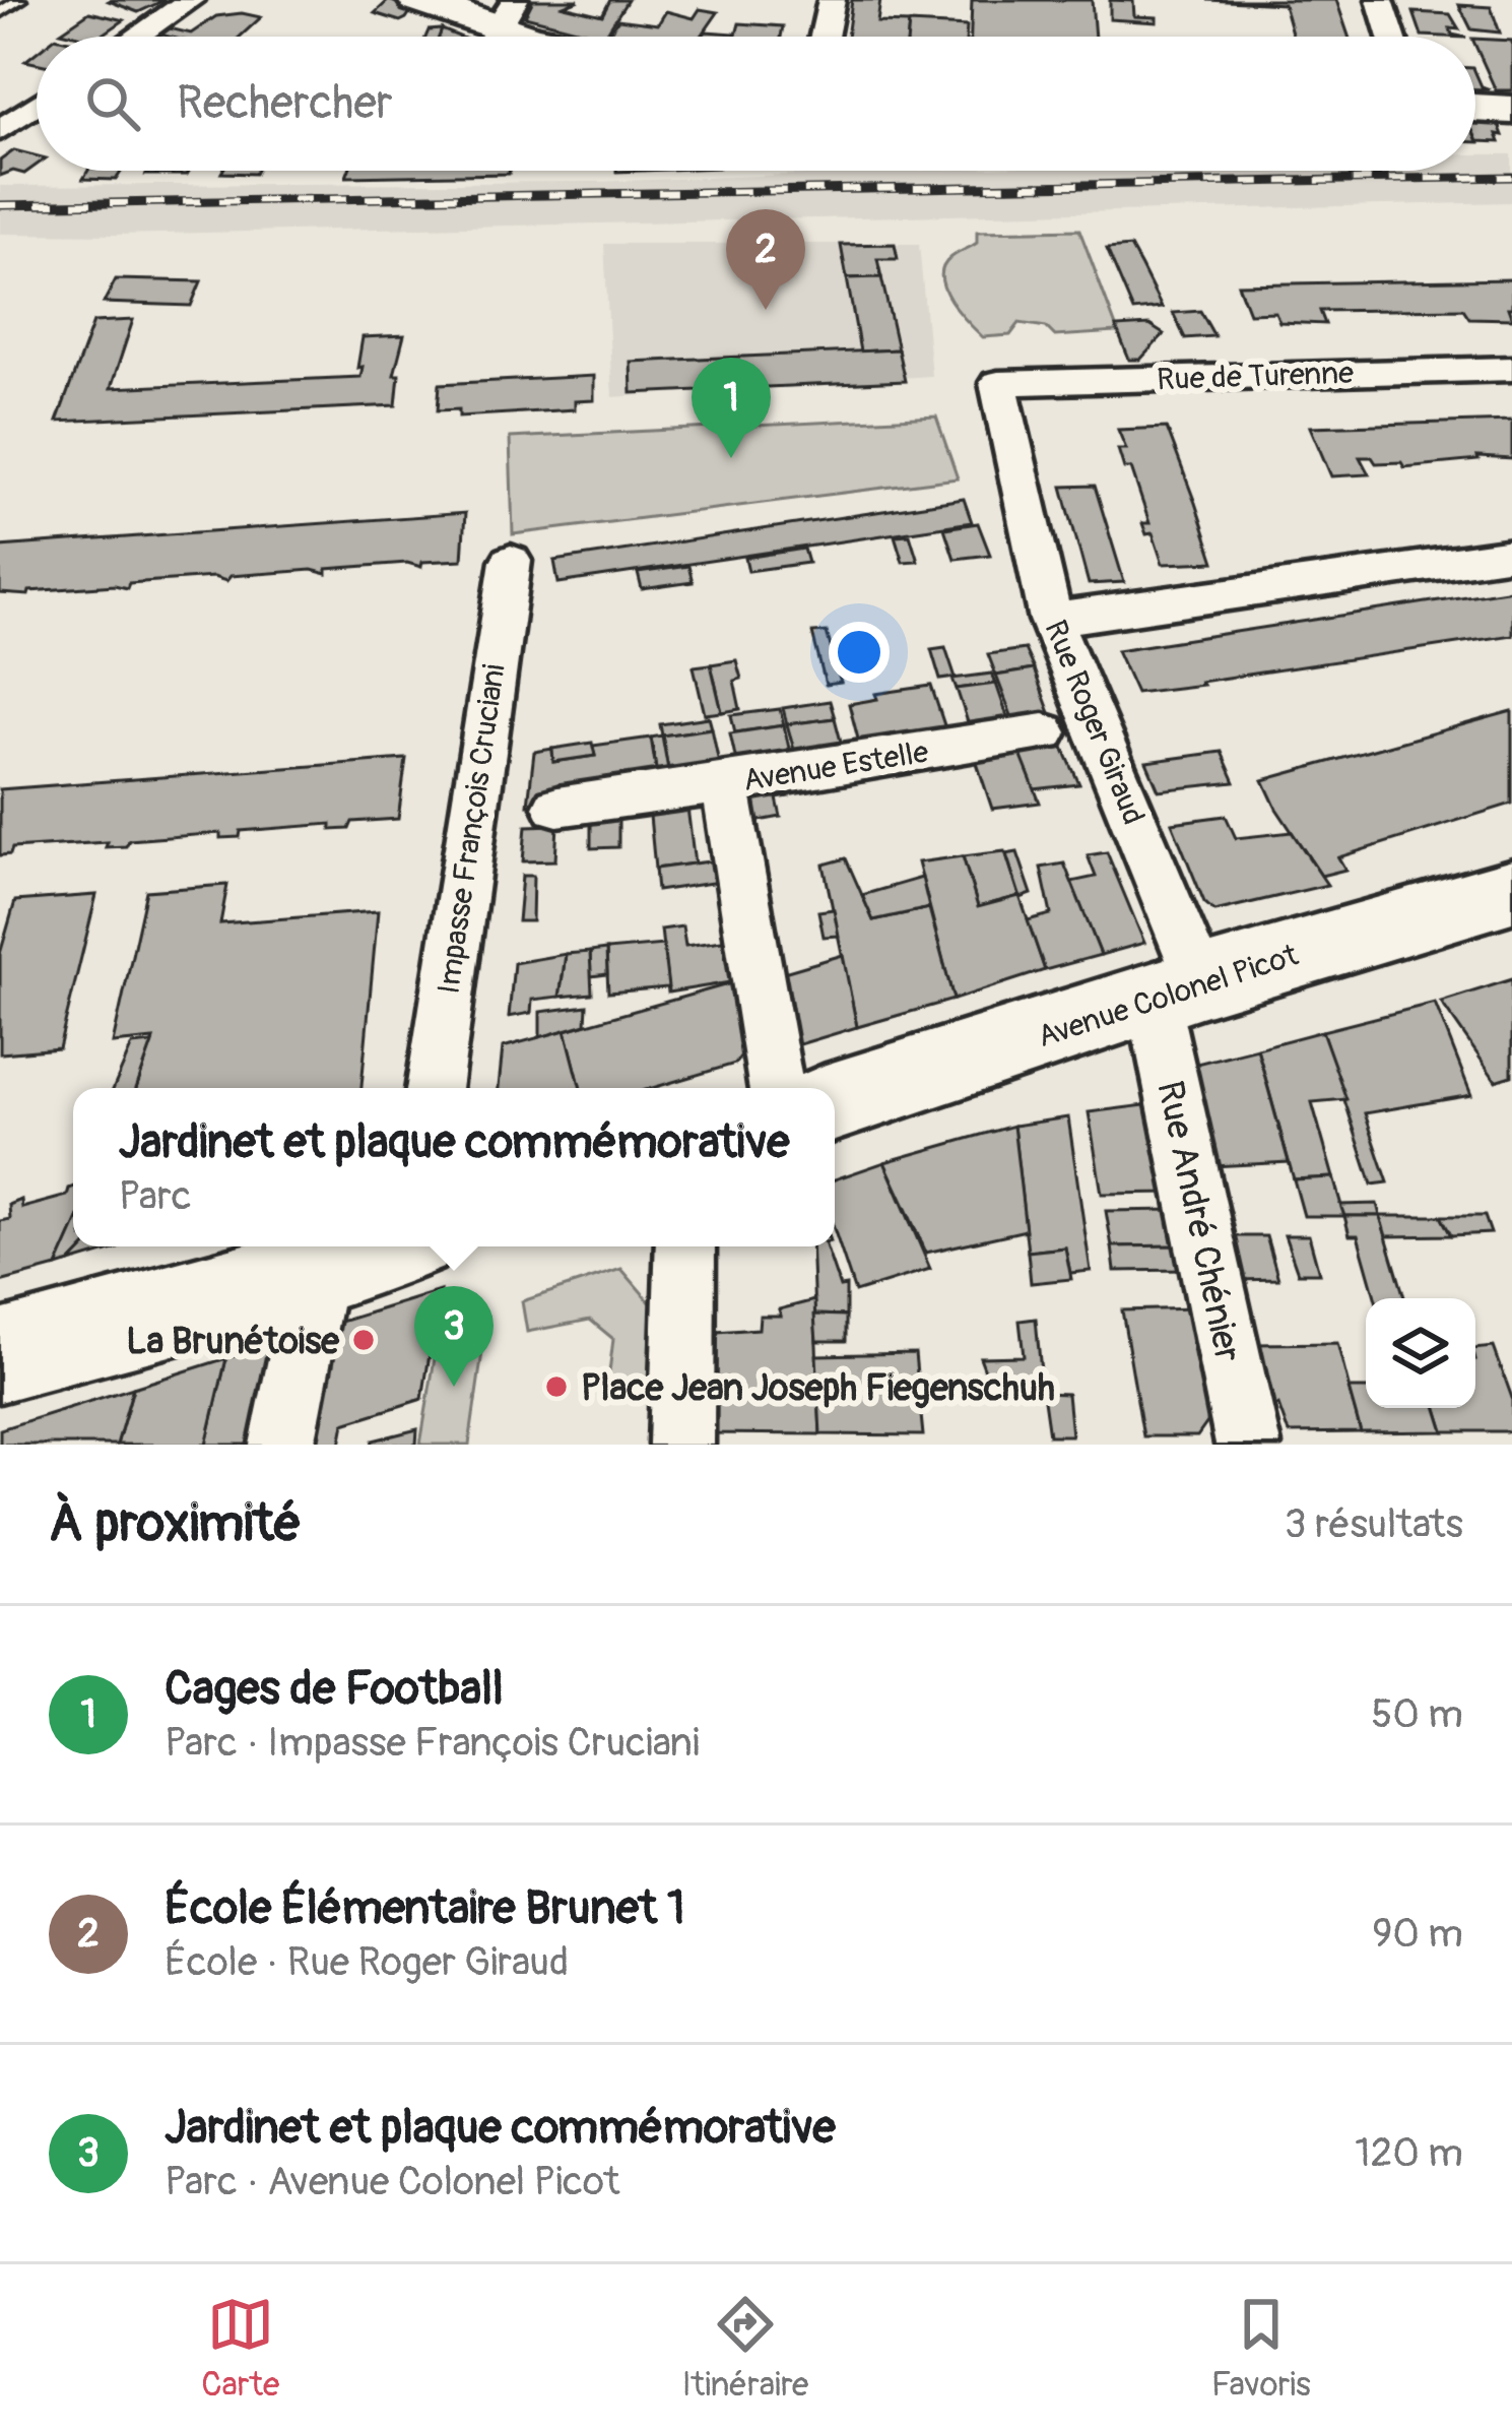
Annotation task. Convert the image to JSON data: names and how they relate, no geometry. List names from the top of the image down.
{
  "streets": {
    "main road": ["Avenue Colonel Picot"],
    "street": [
      "Rue de Turenne",
      "Rue Roger Giraud",
      "Avenue Estelle",
      "Impasse François Cruciani",
      "Rue André Chénier"
    ]
  },
  "crossings": [
    ["Rue de Turenne", "Rue Roger Giraud"],
    ["Rue Roger Giraud", "Avenue Colonel Picot"],
    ["Rue Roger Giraud", "Rue André Chénier"],
    ["Avenue Colonel Picot", "Rue André Chénier"]
  ],
  "places": ["La Brunétoise", "Place Jean Joseph Fiegenschuh"],
  "page": {
    "search": "Rechercher",
    "pins": ["2", "1", "3"],
    "popup": ["Jardinet et plaque commémorative", "Parc"],
    "heading": ["À proximité", "3 résultats"],
    "list": [
      {
        "mark": "1",
        "name": "Cages de Football",
        "note": "Parc · Impasse François Cruciani",
        "value": "50 m"
      },
      {
        "mark": "2",
        "name": "École Élémentaire Brunet 1",
        "note": "École · Rue Roger Giraud",
        "value": "90 m"
      },
      {
        "mark": "3",
        "name": "Jardinet et plaque commémorative",
        "note": "Parc · Avenue Colonel Picot",
        "value": "120 m"
      }
    ],
    "nav": ["Carte", "Itinéraire", "Favoris"]
  }
}
